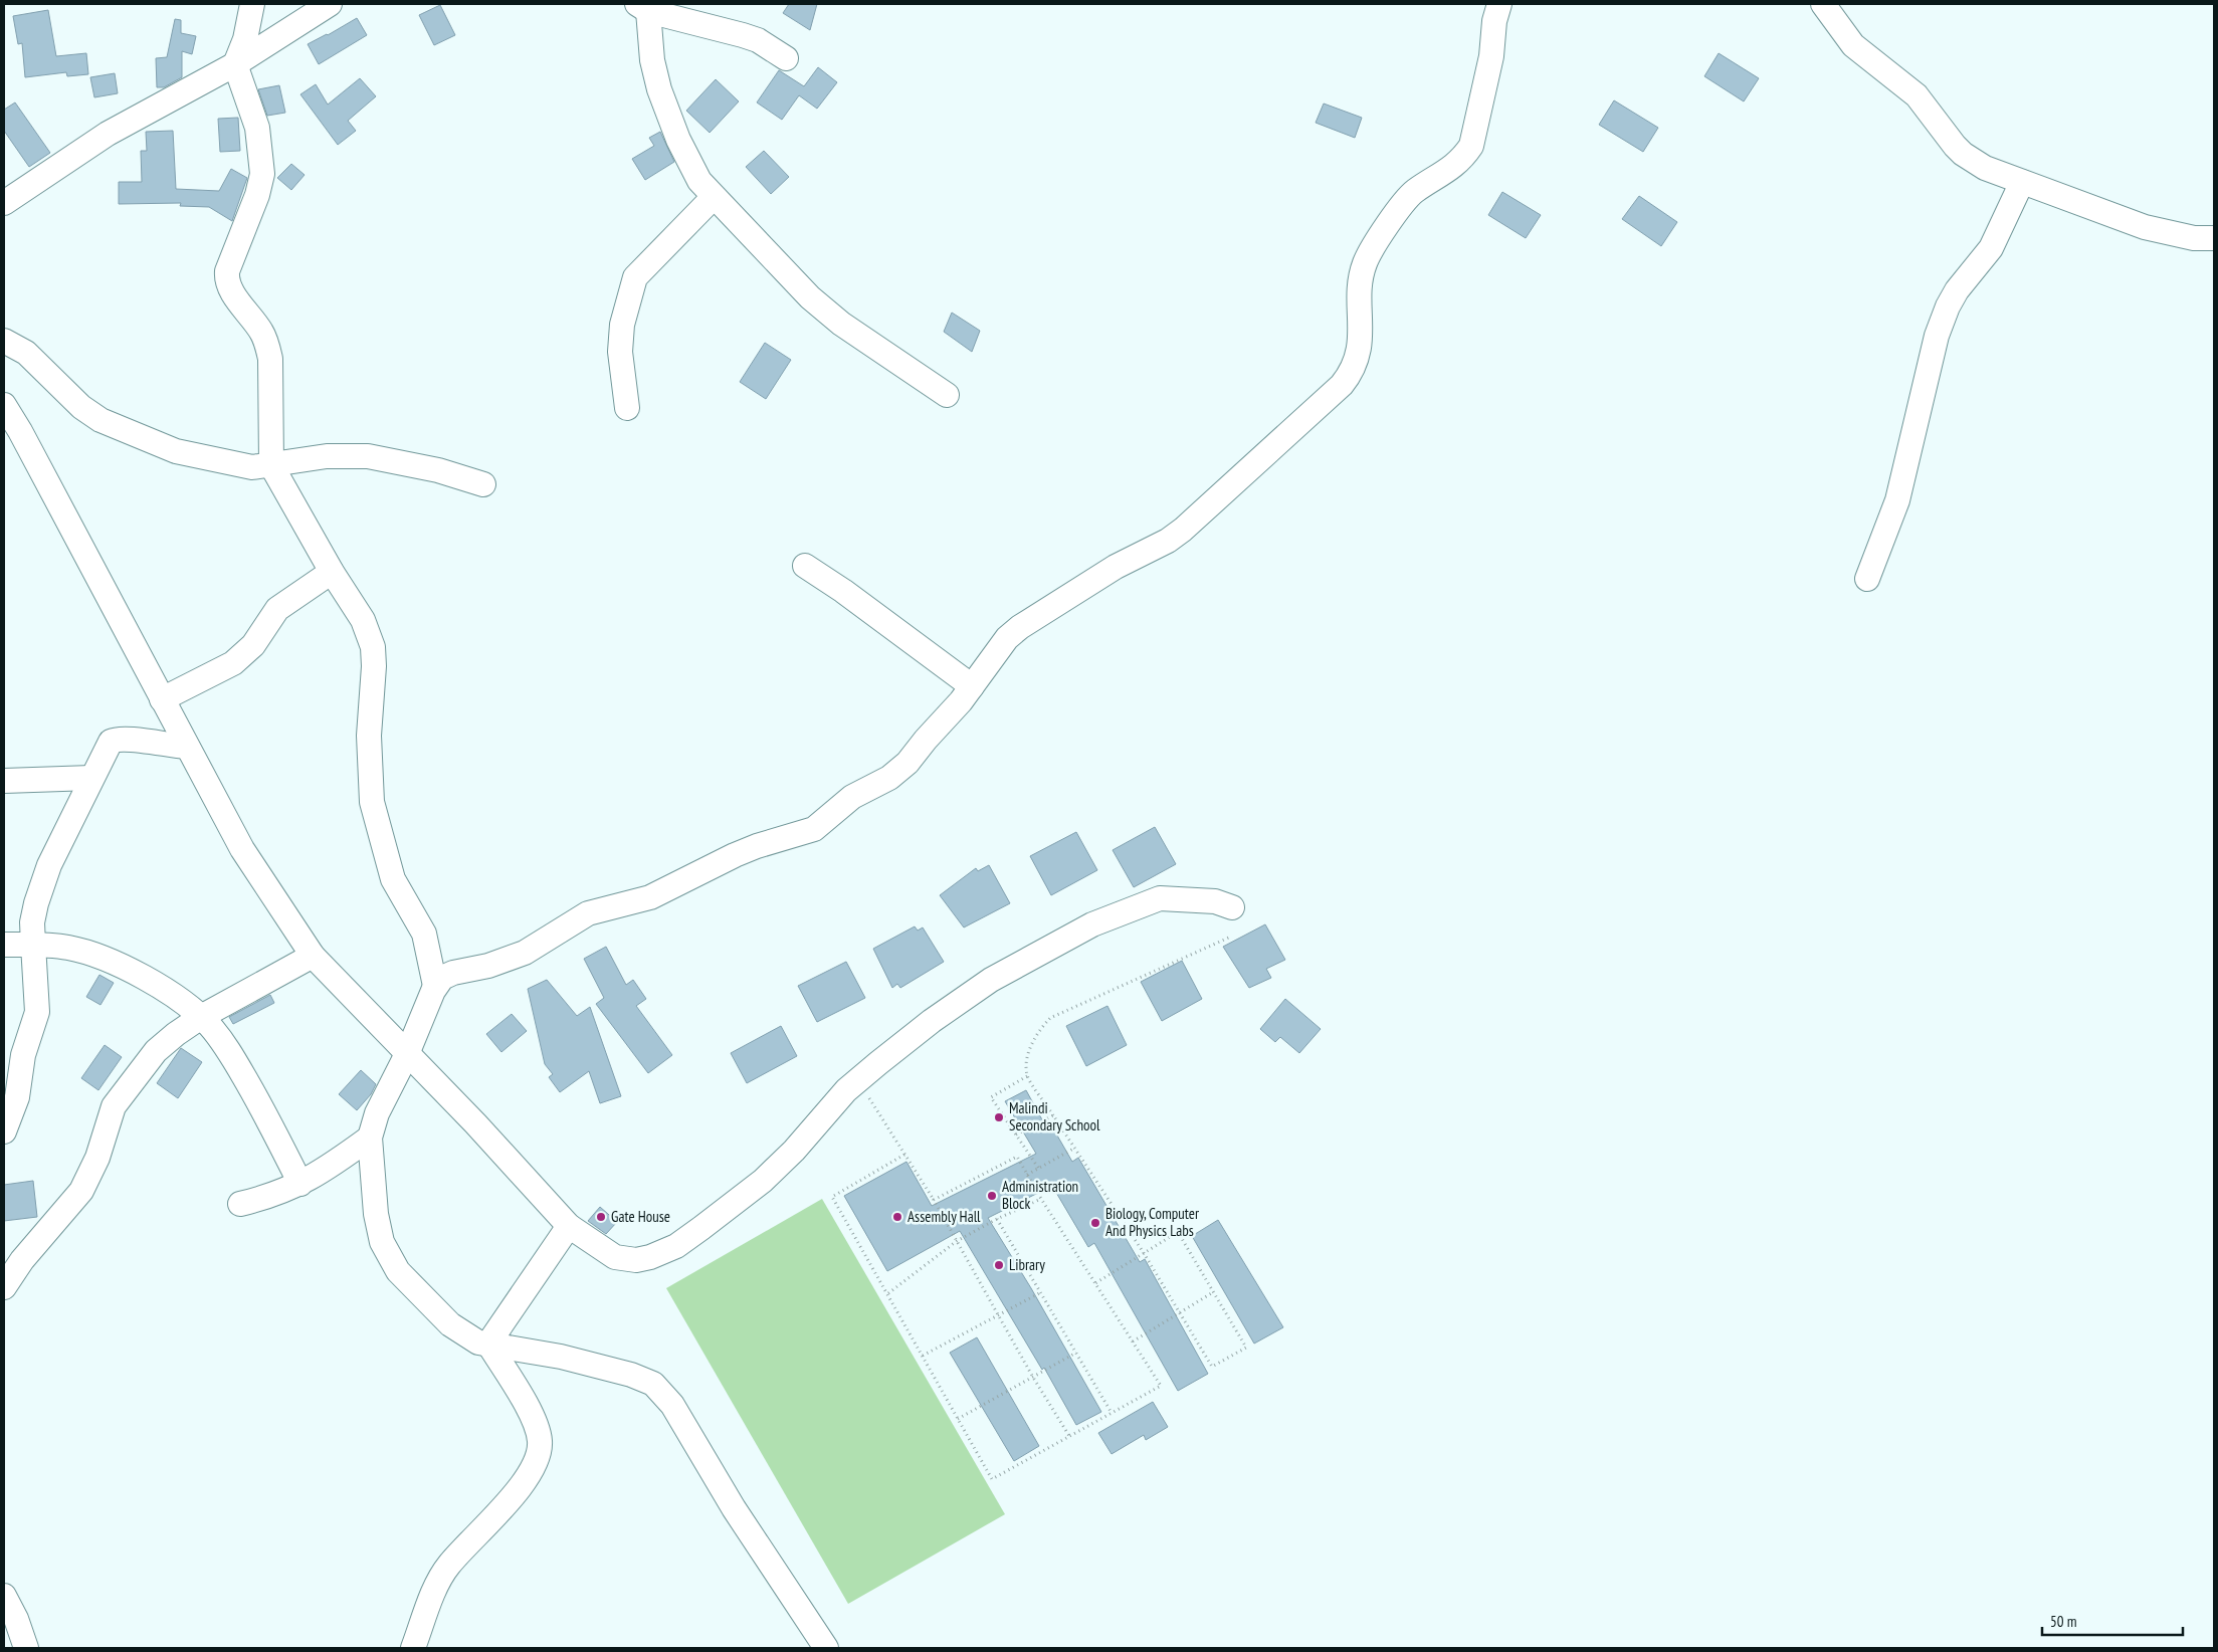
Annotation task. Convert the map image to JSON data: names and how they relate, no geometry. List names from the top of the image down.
{
  "places": [
    "Malindi Secondary School",
    "Administration Block",
    "Gate House",
    "Assembly Hall",
    "Biology, Computer And Physics Labs",
    "Library"
  ],
  "scale_bar": "50 m"
}
